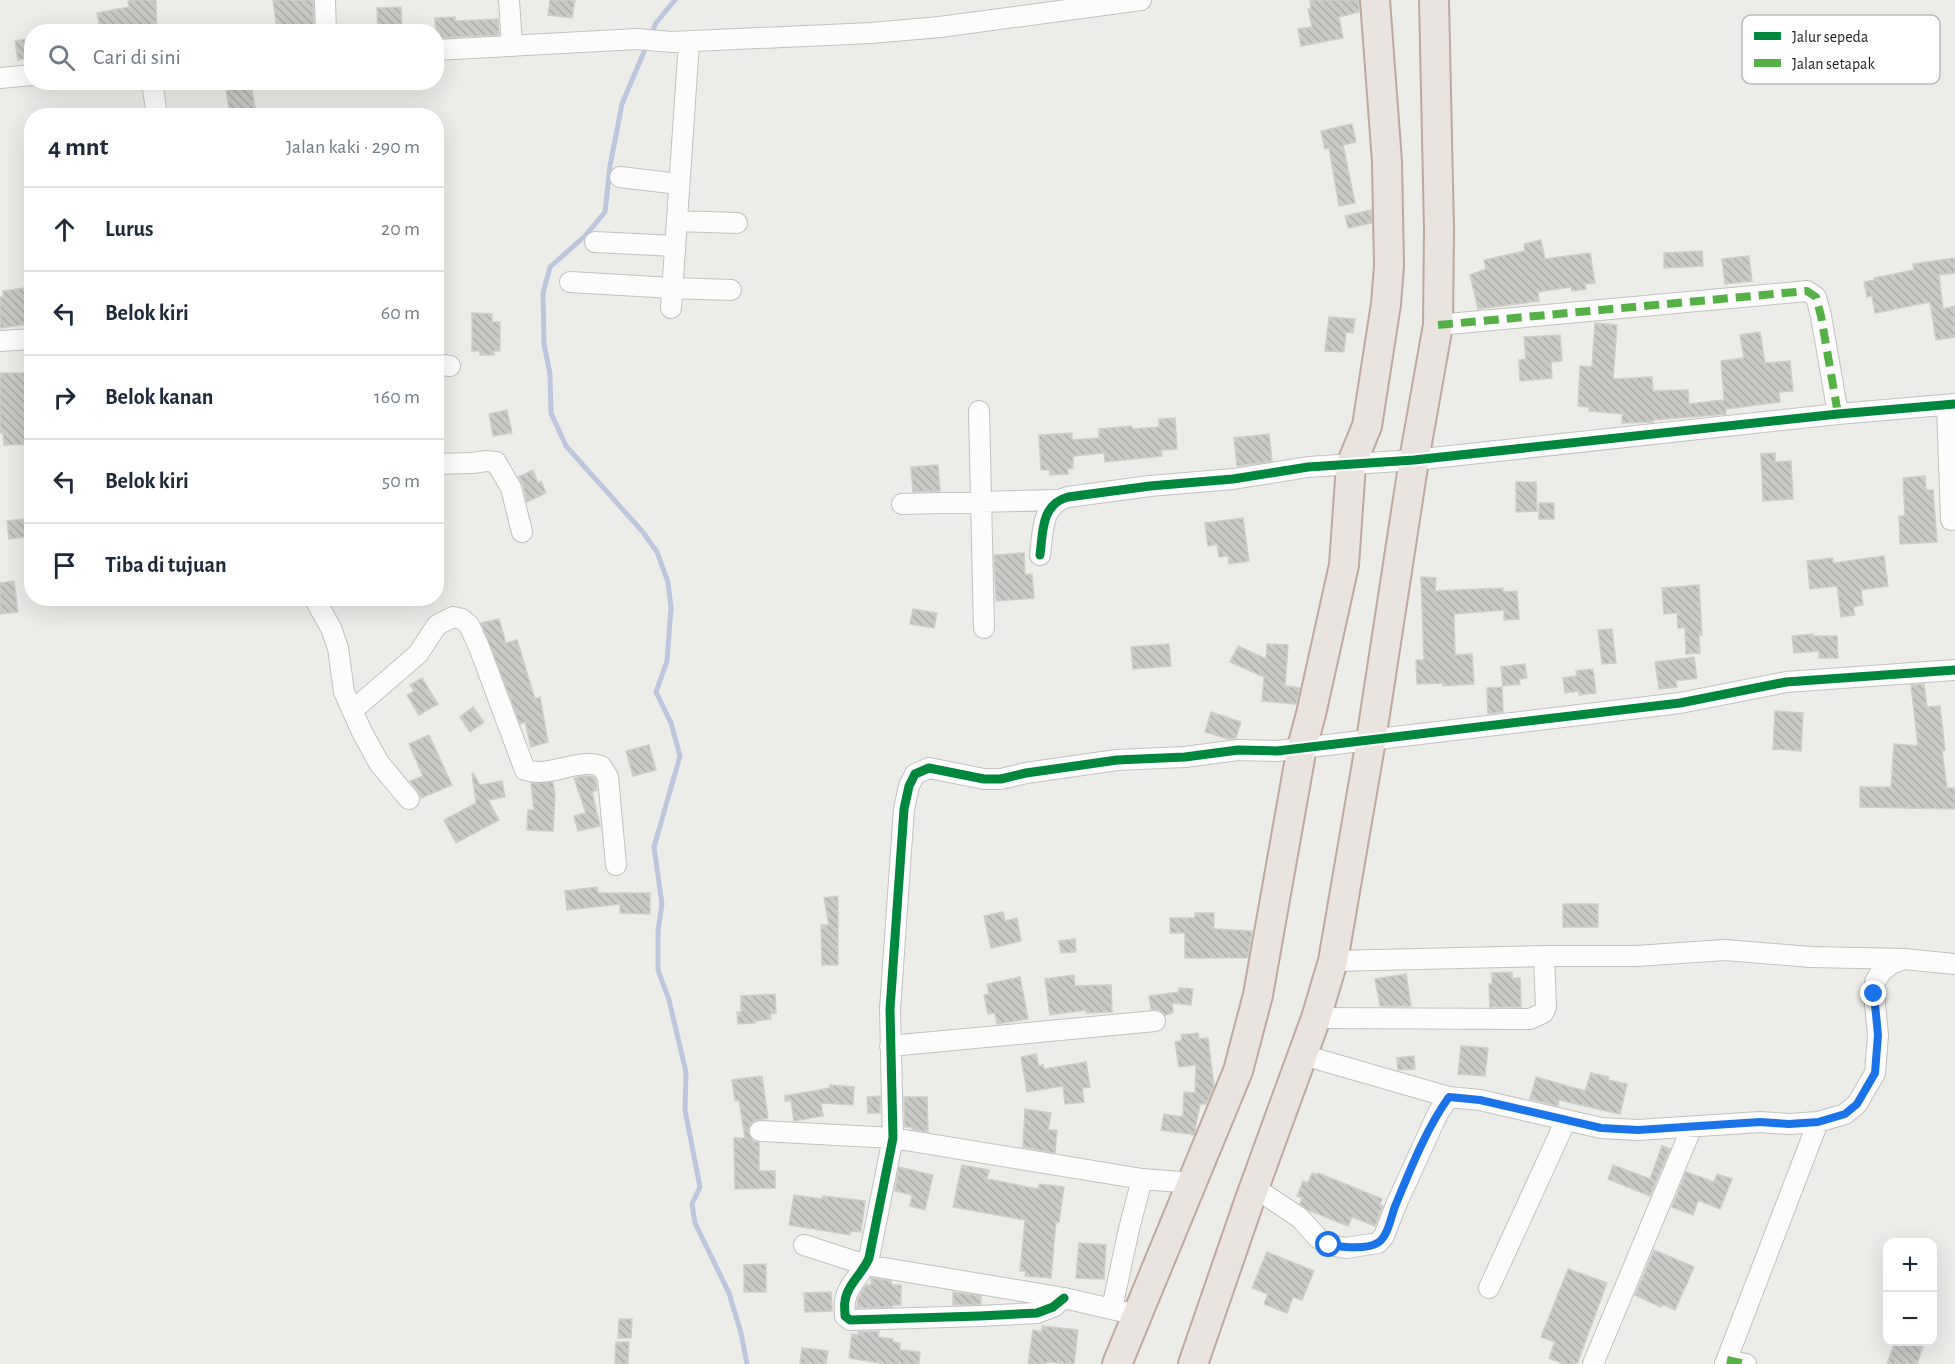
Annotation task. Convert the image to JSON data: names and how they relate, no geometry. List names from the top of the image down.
{
  "legend": ["Jalur sepeda", "Jalan setapak"],
  "page": {
    "search": "Cari di sini",
    "heading": ["4 mnt", "Jalan kaki · 290 m"],
    "list": [
      ["Lurus", "20 m"],
      ["Belok kiri", "60 m"],
      ["Belok kanan", "160 m"],
      ["Belok kiri", "50 m"],
      "Tiba di tujuan"
    ],
    "map_buttons": ["+", "−"]
  }
}
